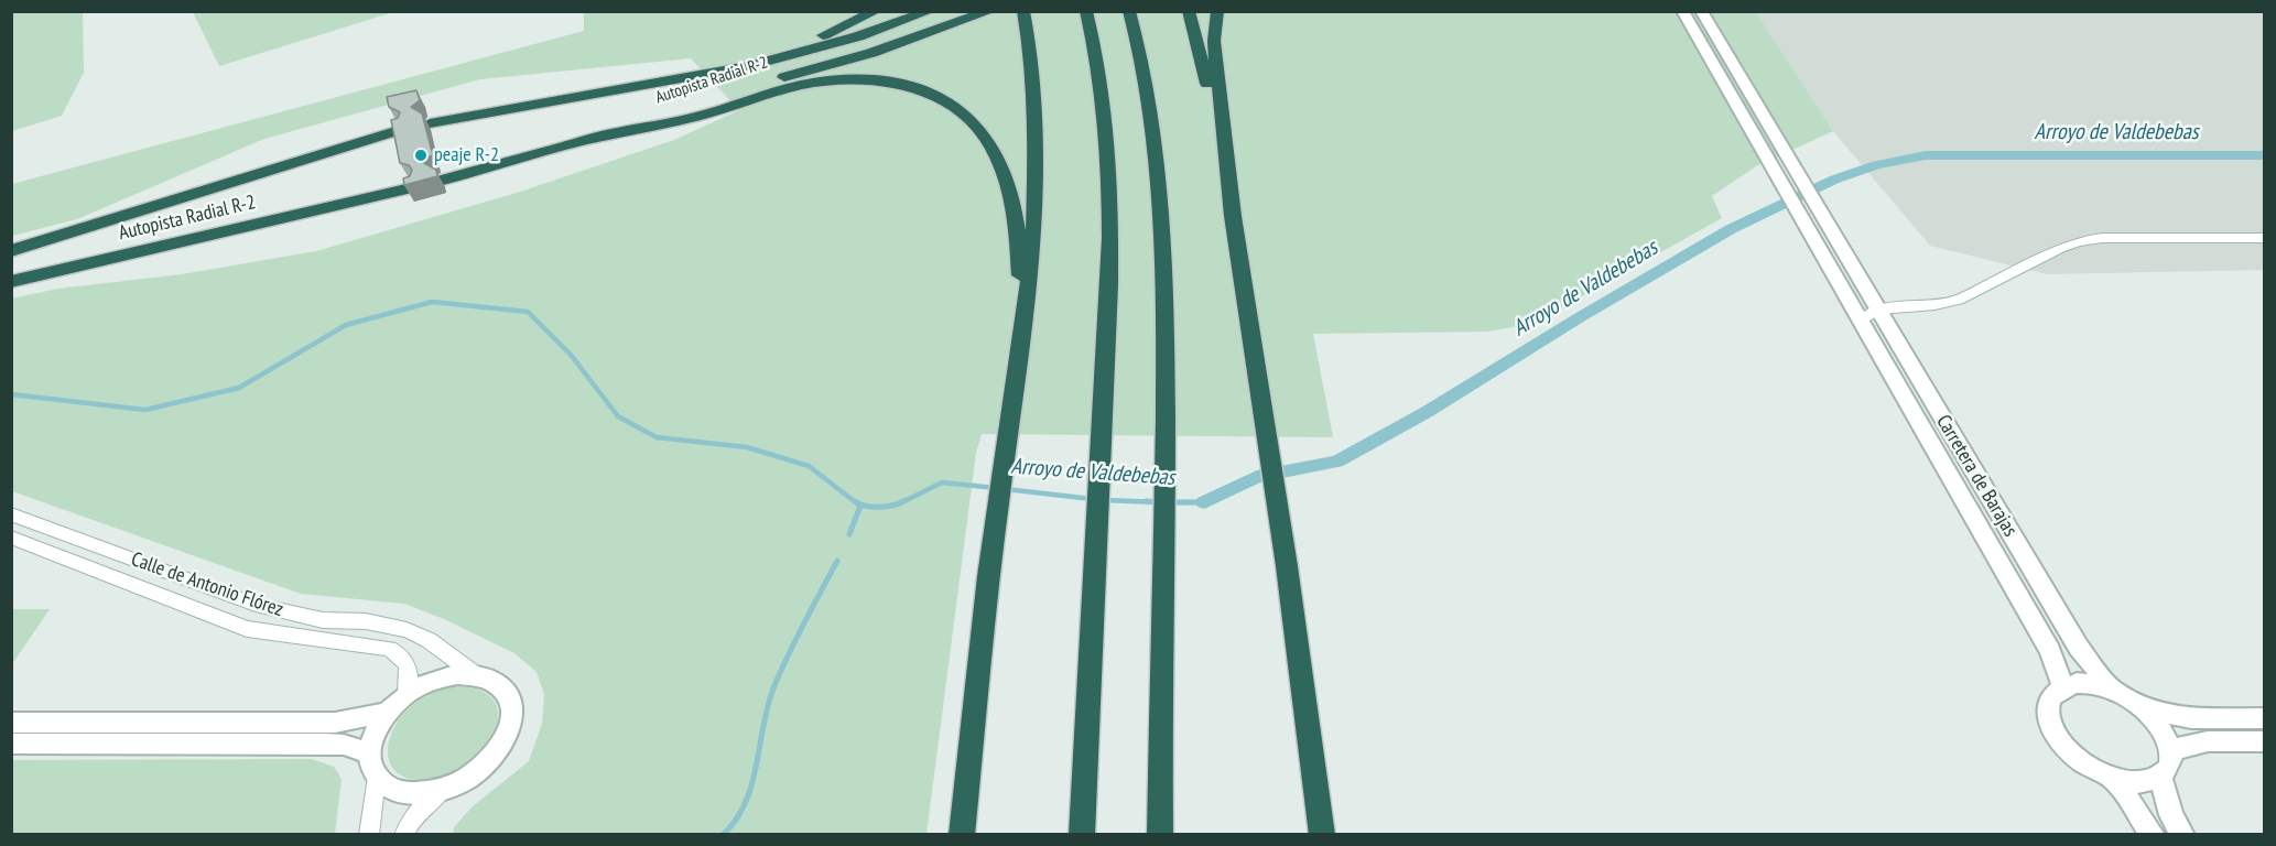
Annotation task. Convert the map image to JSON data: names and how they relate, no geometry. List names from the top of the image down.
{
  "streets": {
    "highway": ["Autopista Radial R-2"],
    "street": ["Carretera de Barajas", "Calle de Antonio Flórez"]
  },
  "water": ["Arroyo de Valdebebas"],
  "places": ["peaje R-2"]
}
